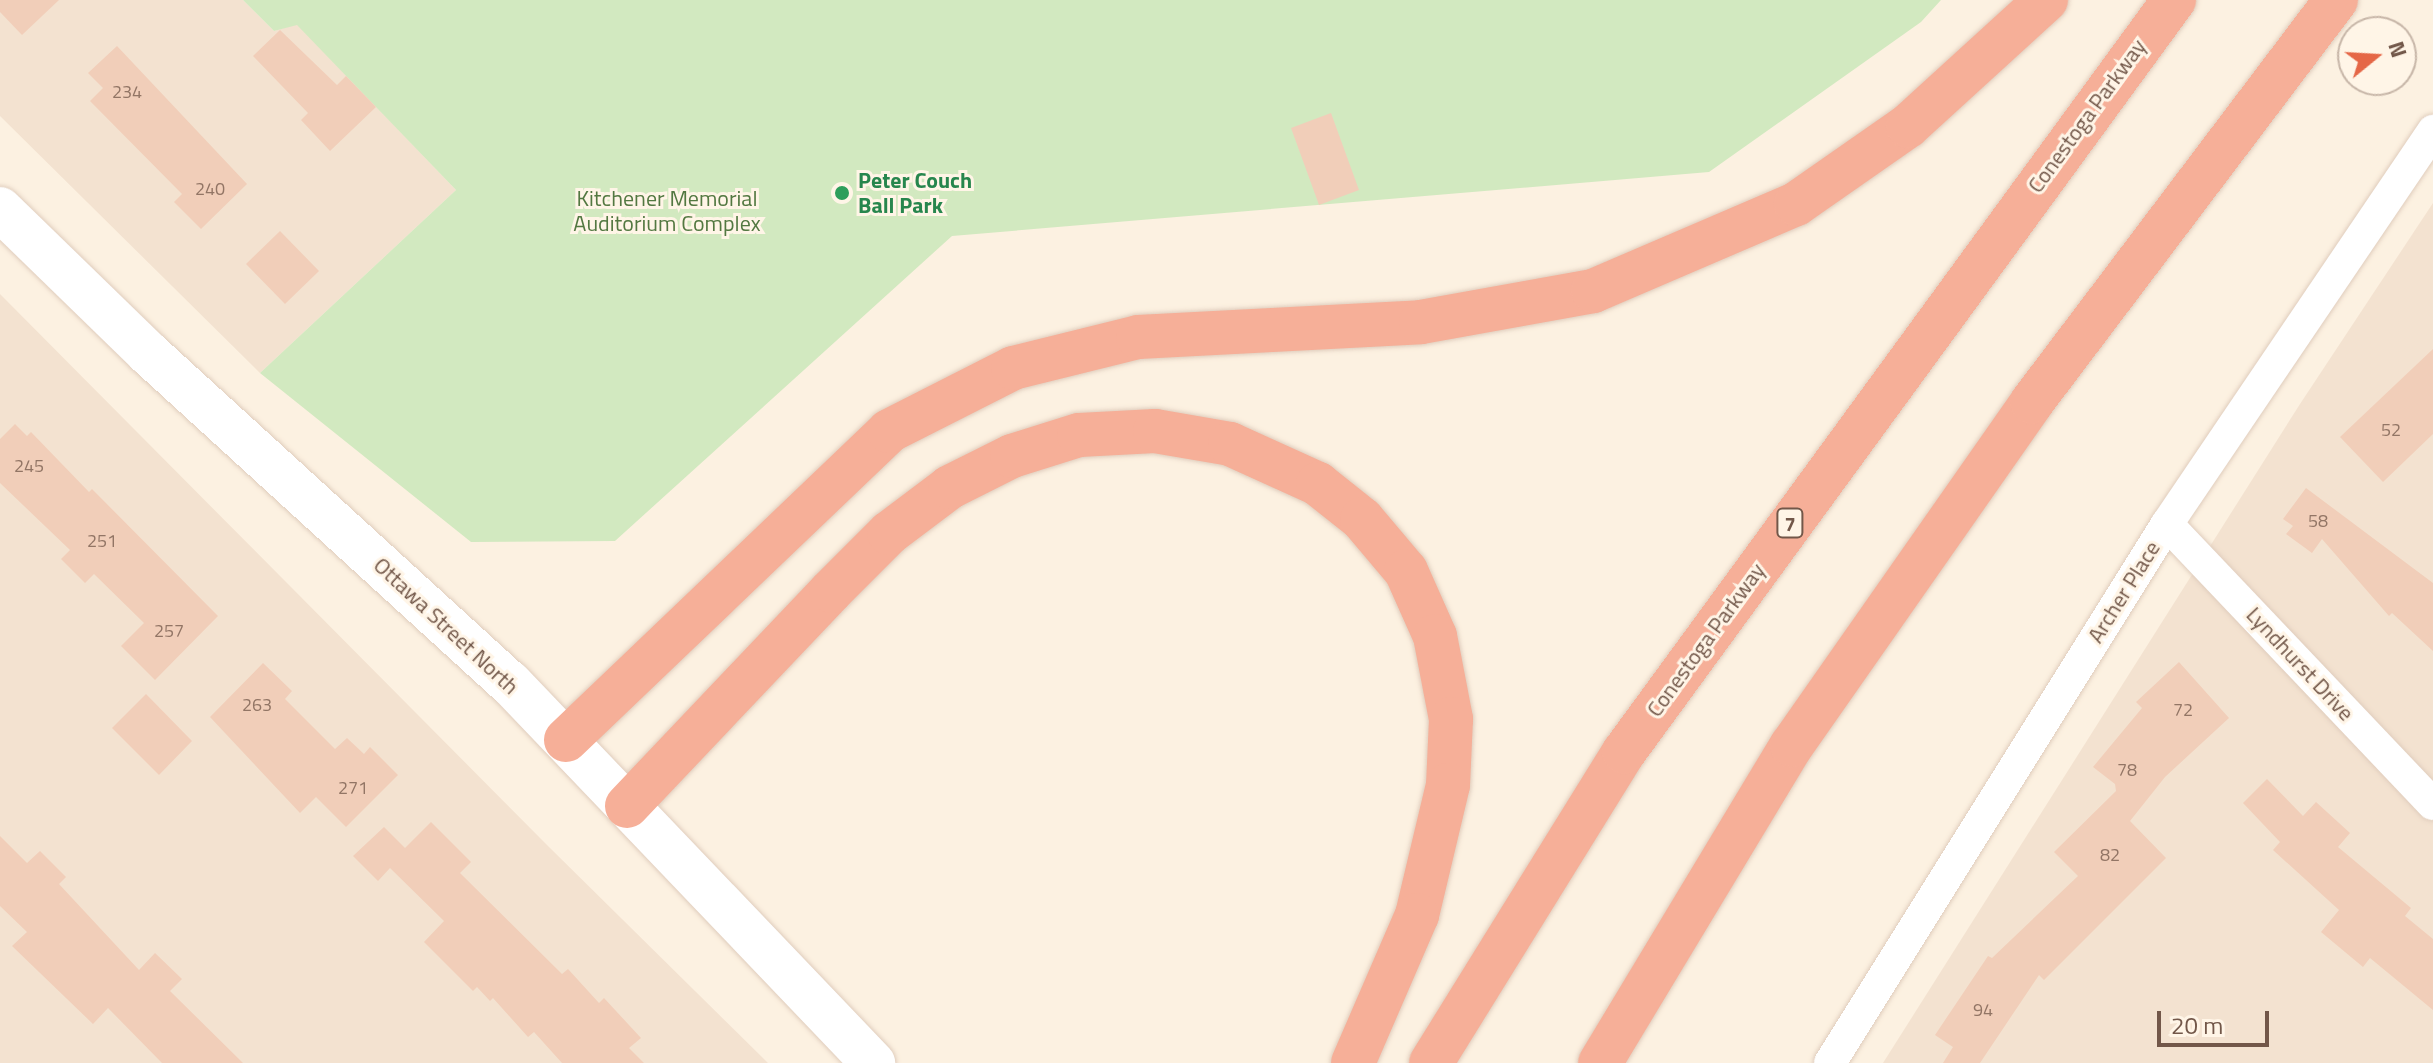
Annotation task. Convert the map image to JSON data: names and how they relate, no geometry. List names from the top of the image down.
{
  "streets": {
    "highway": ["Conestoga Parkway", "7"],
    "main road": ["Ottawa Street North"],
    "street": ["Archer Place", "Lyndhurst Drive"]
  },
  "crossings": [
    ["Archer Place", "Lyndhurst Drive"]
  ],
  "parks": ["Kitchener Memorial Auditorium Complex"],
  "places": ["Peter Couch Ball Park"],
  "house_numbers": [
    "234",
    "240",
    "52",
    "245",
    "58",
    "251",
    "257",
    "263",
    "72",
    "78",
    "271",
    "82",
    "94"
  ],
  "scale_bar": "20 m",
  "north": "right"
}
